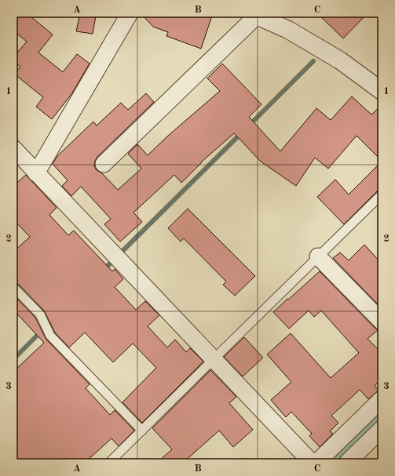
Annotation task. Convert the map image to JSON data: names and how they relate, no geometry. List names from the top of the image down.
{
  "grid": {
    "columns": ["A", "B", "C"],
    "rows": ["1", "2", "3"]
  }
}
